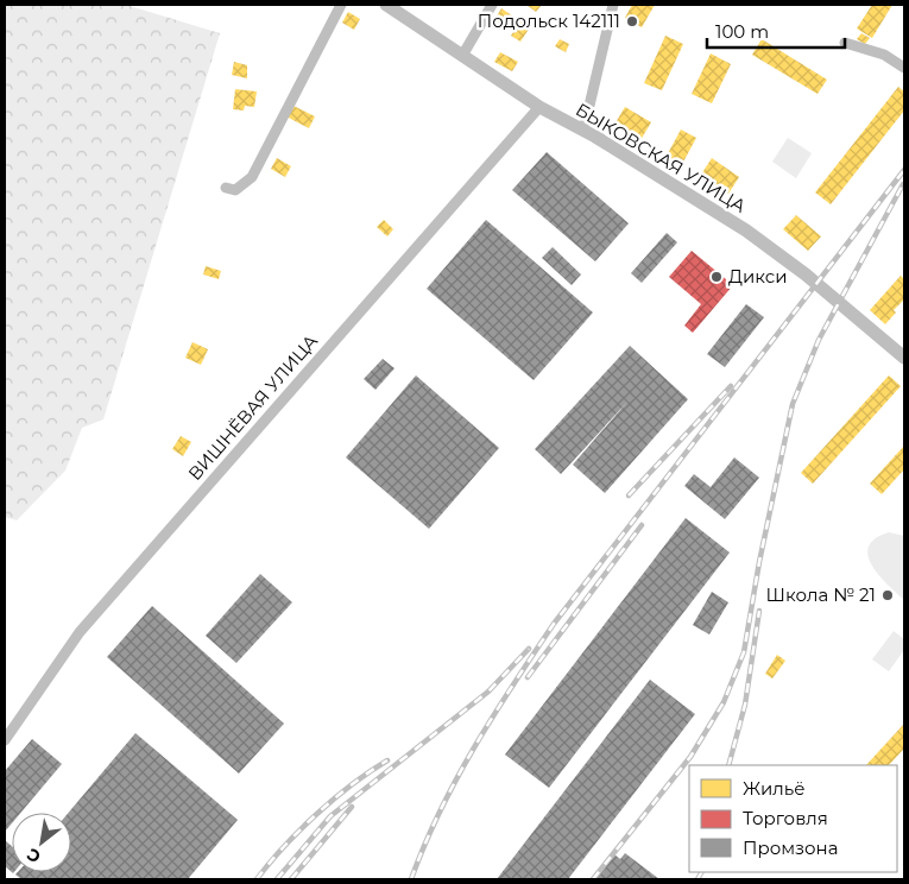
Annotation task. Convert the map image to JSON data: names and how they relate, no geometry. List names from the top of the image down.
{
  "streets": {
    "street": ["БЫКОВСКАЯ УЛИЦА", "ВИШНЁВАЯ УЛИЦА"]
  },
  "crossings": [
    ["БЫКОВСКАЯ УЛИЦА", "ВИШНЁВАЯ УЛИЦА"]
  ],
  "places": ["Подольск 142111", "Дикси", "Школа № 21"],
  "legend": ["Жильё", "Торговля", "Промзона"],
  "scale_bar": "100 m",
  "north": "bottom left"
}
